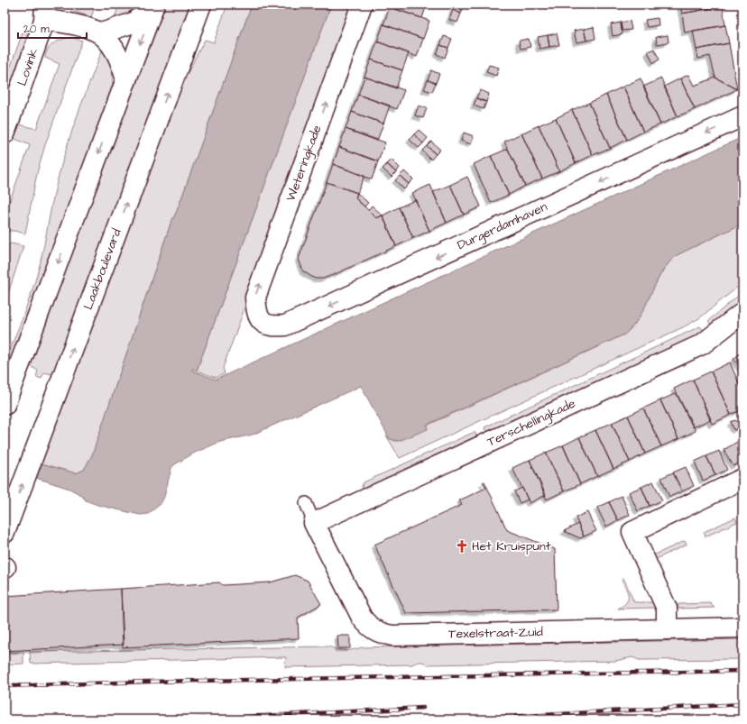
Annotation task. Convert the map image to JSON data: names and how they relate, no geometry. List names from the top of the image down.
{
  "streets": {
    "street": [
      "Lovink",
      "Weteringkade",
      "Durgerdamhaven",
      "Laakboulevard",
      "Terschellingkade",
      "Texelstraat-Zuid"
    ]
  },
  "crossings": [
    ["Weteringkade", "Durgerdamhaven"],
    ["Terschellingkade", "Texelstraat-Zuid"]
  ],
  "one_way": ["Weteringkade", "Durgerdamhaven"],
  "places": {
    "church": ["Het Kruispunt"]
  },
  "scale_bar": "20 m"
}
